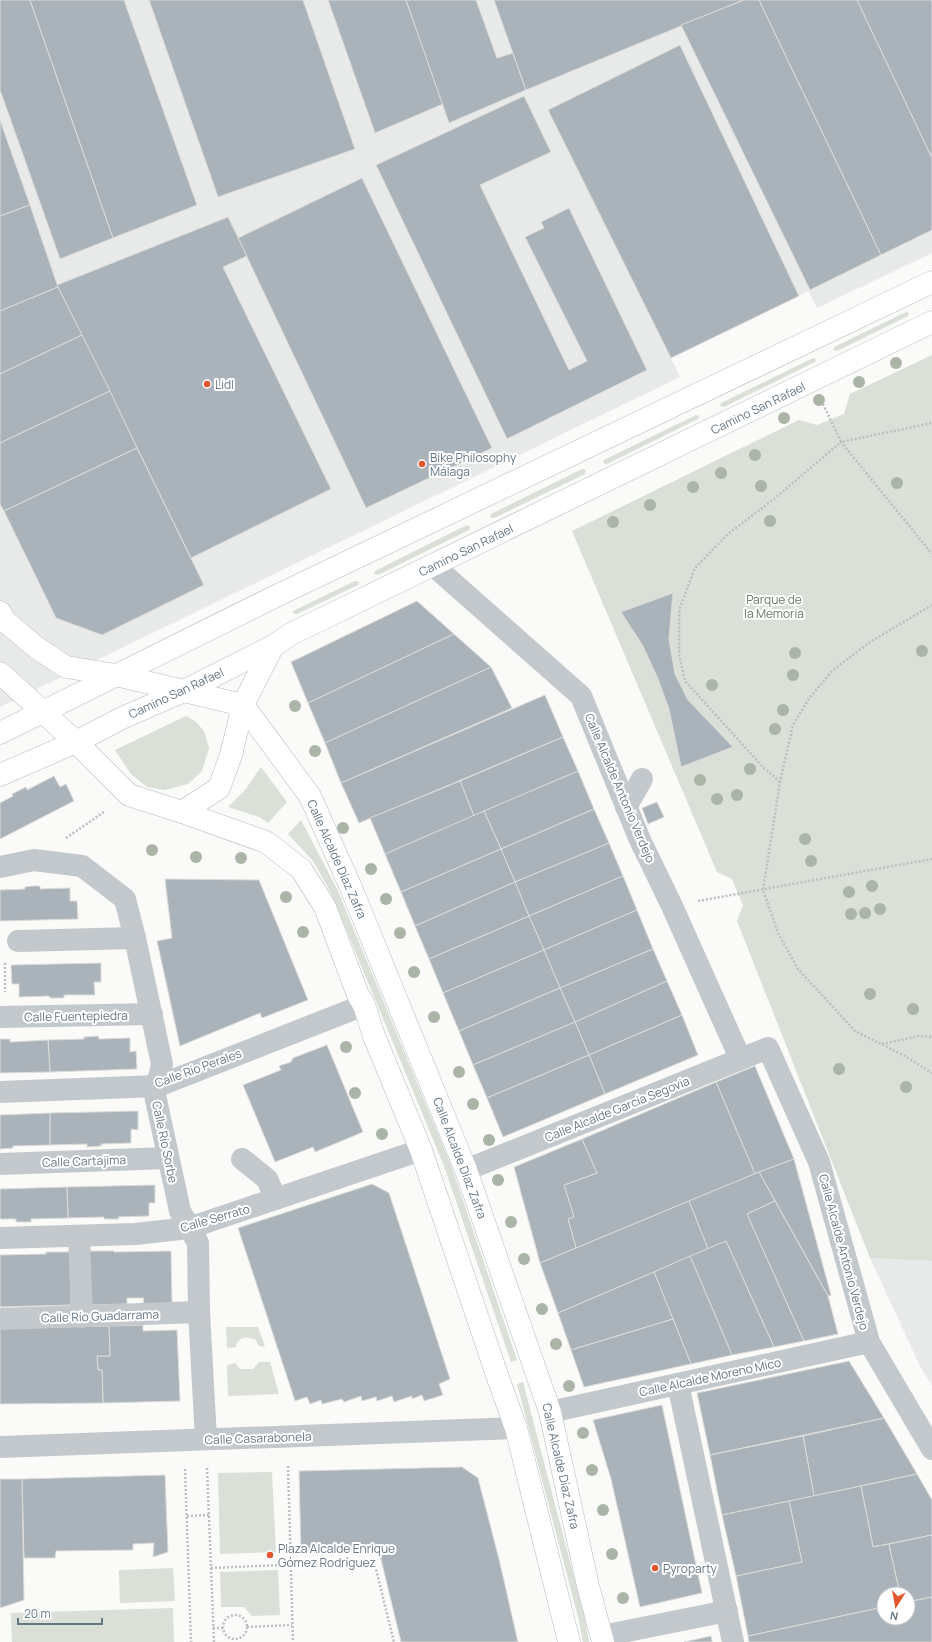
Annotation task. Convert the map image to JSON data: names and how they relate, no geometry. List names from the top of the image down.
{
  "streets": {
    "main road": ["Camino San Rafael", "Calle Alcalde Díaz Zafra"],
    "street": [
      "Calle Alcalde Antonio Verdejo",
      "Calle Fuentepiedra",
      "Calle Río Perales",
      "Calle Alcalde García Segovia",
      "Calle Río Sorbe",
      "Calle Cartajima",
      "Calle Serrato",
      "Calle Río Guadarrama",
      "Calle Alcalde Moreno Mico",
      "Calle Casarabonela"
    ]
  },
  "crossings": [
    ["Camino San Rafael", "Calle Alcalde Antonio Verdejo"],
    ["Calle Alcalde Antonio Verdejo", "Calle Alcalde García Segovia"],
    ["Calle Alcalde Antonio Verdejo", "Calle Alcalde Moreno Mico"],
    ["Calle Alcalde Díaz Zafra", "Calle Alcalde García Segovia"],
    ["Calle Alcalde Díaz Zafra", "Calle Alcalde Moreno Mico"],
    ["Calle Fuentepiedra", "Calle Río Sorbe"],
    ["Calle Río Perales", "Calle Río Sorbe"],
    ["Calle Río Sorbe", "Calle Cartajima"],
    ["Calle Río Sorbe", "Calle Serrato"],
    ["Calle Río Sorbe", "Calle Río Guadarrama"],
    ["Calle Río Sorbe", "Calle Casarabonela"]
  ],
  "parks": ["Parque de la Memoria"],
  "places": [
    "Lidl",
    "Bike Philosophy Málaga",
    "Plaza Alcalde Enrique Gómez Rodríguez",
    "Pyroparty"
  ],
  "scale_bar": "20 m",
  "north": "bottom"
}
